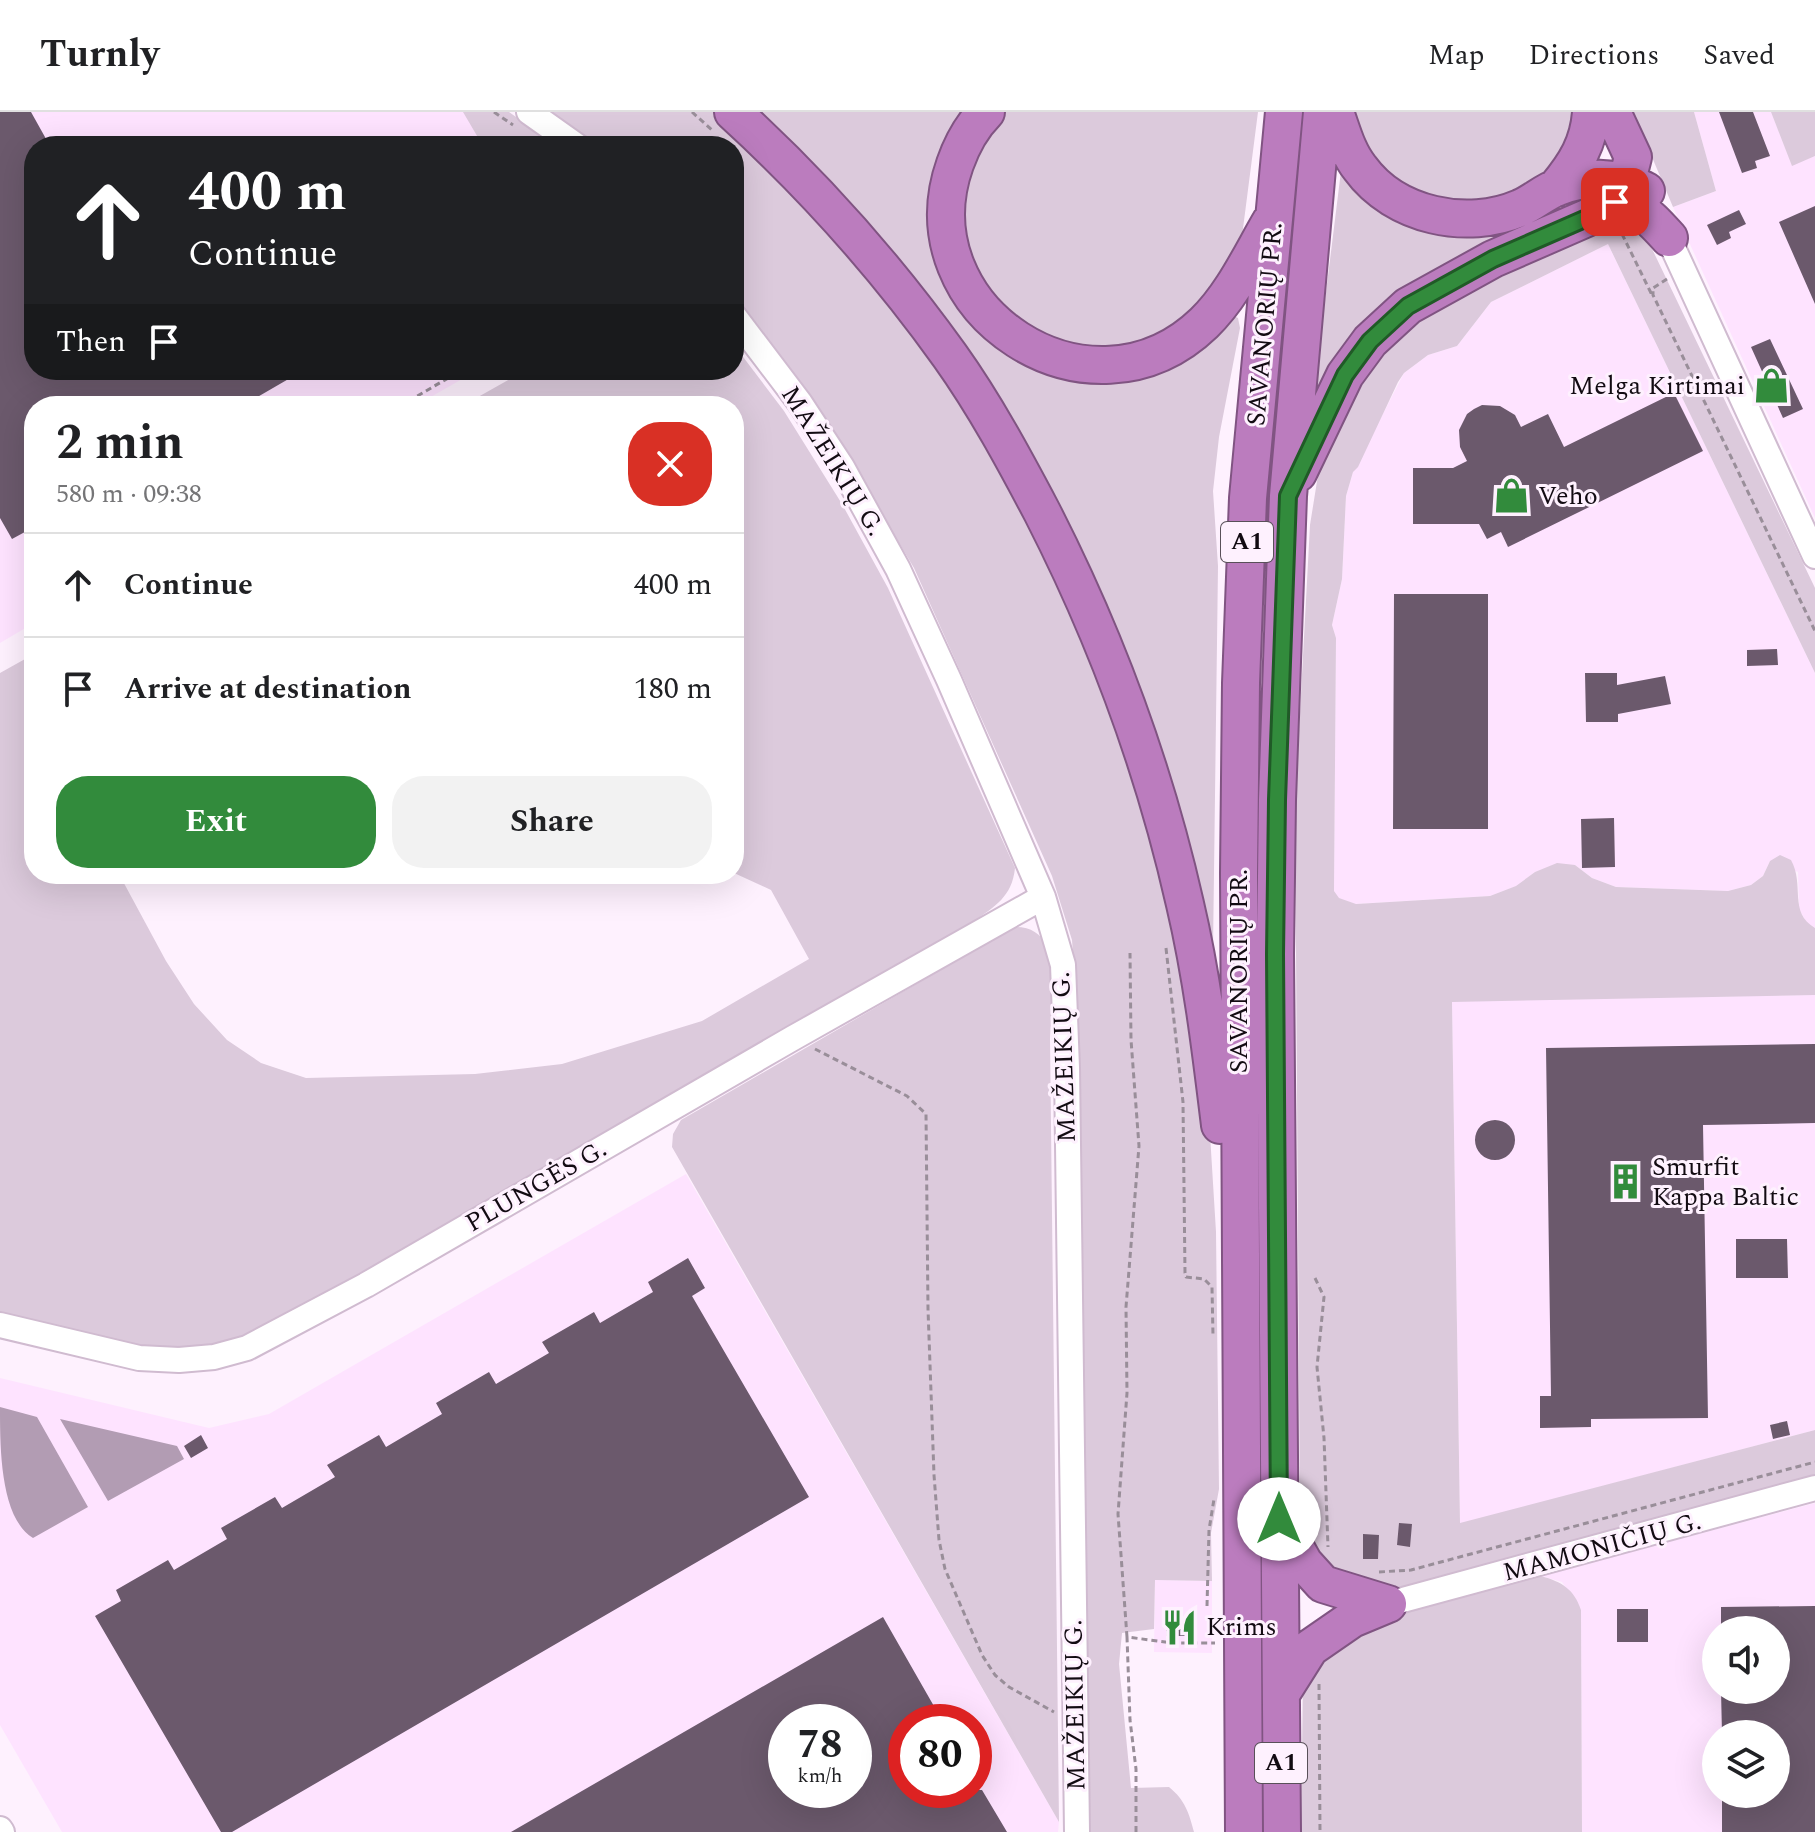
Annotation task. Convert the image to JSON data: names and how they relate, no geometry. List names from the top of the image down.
{
  "streets": {
    "highway": ["SAVANORIŲ PR.", "A1"],
    "street": ["MAŽEIKIŲ G.", "PLUNGĖS G.", "MAMONIČIŲ G."]
  },
  "crossings": [
    ["MAŽEIKIŲ G.", "PLUNGĖS G."]
  ],
  "places": {
    "shop": ["Melga Kirtimai", "Veho"],
    "building": ["Smurfit Kappa Baltic"],
    "restaurant": ["Krims"]
  },
  "page": {
    "header": "Turnly",
    "nav": ["Map", "Directions", "Saved"],
    "turn": ["400 m", "Continue"],
    "then": "Then",
    "heading": ["2 min", "580 m · 09:38"],
    "list": [
      {
        "name": "Continue",
        "value": "400 m"
      },
      {
        "name": "Arrive at destination",
        "value": "180 m"
      }
    ],
    "buttons": ["Exit", "Share"],
    "speed": "78 km/h",
    "limit": "80"
  }
}
